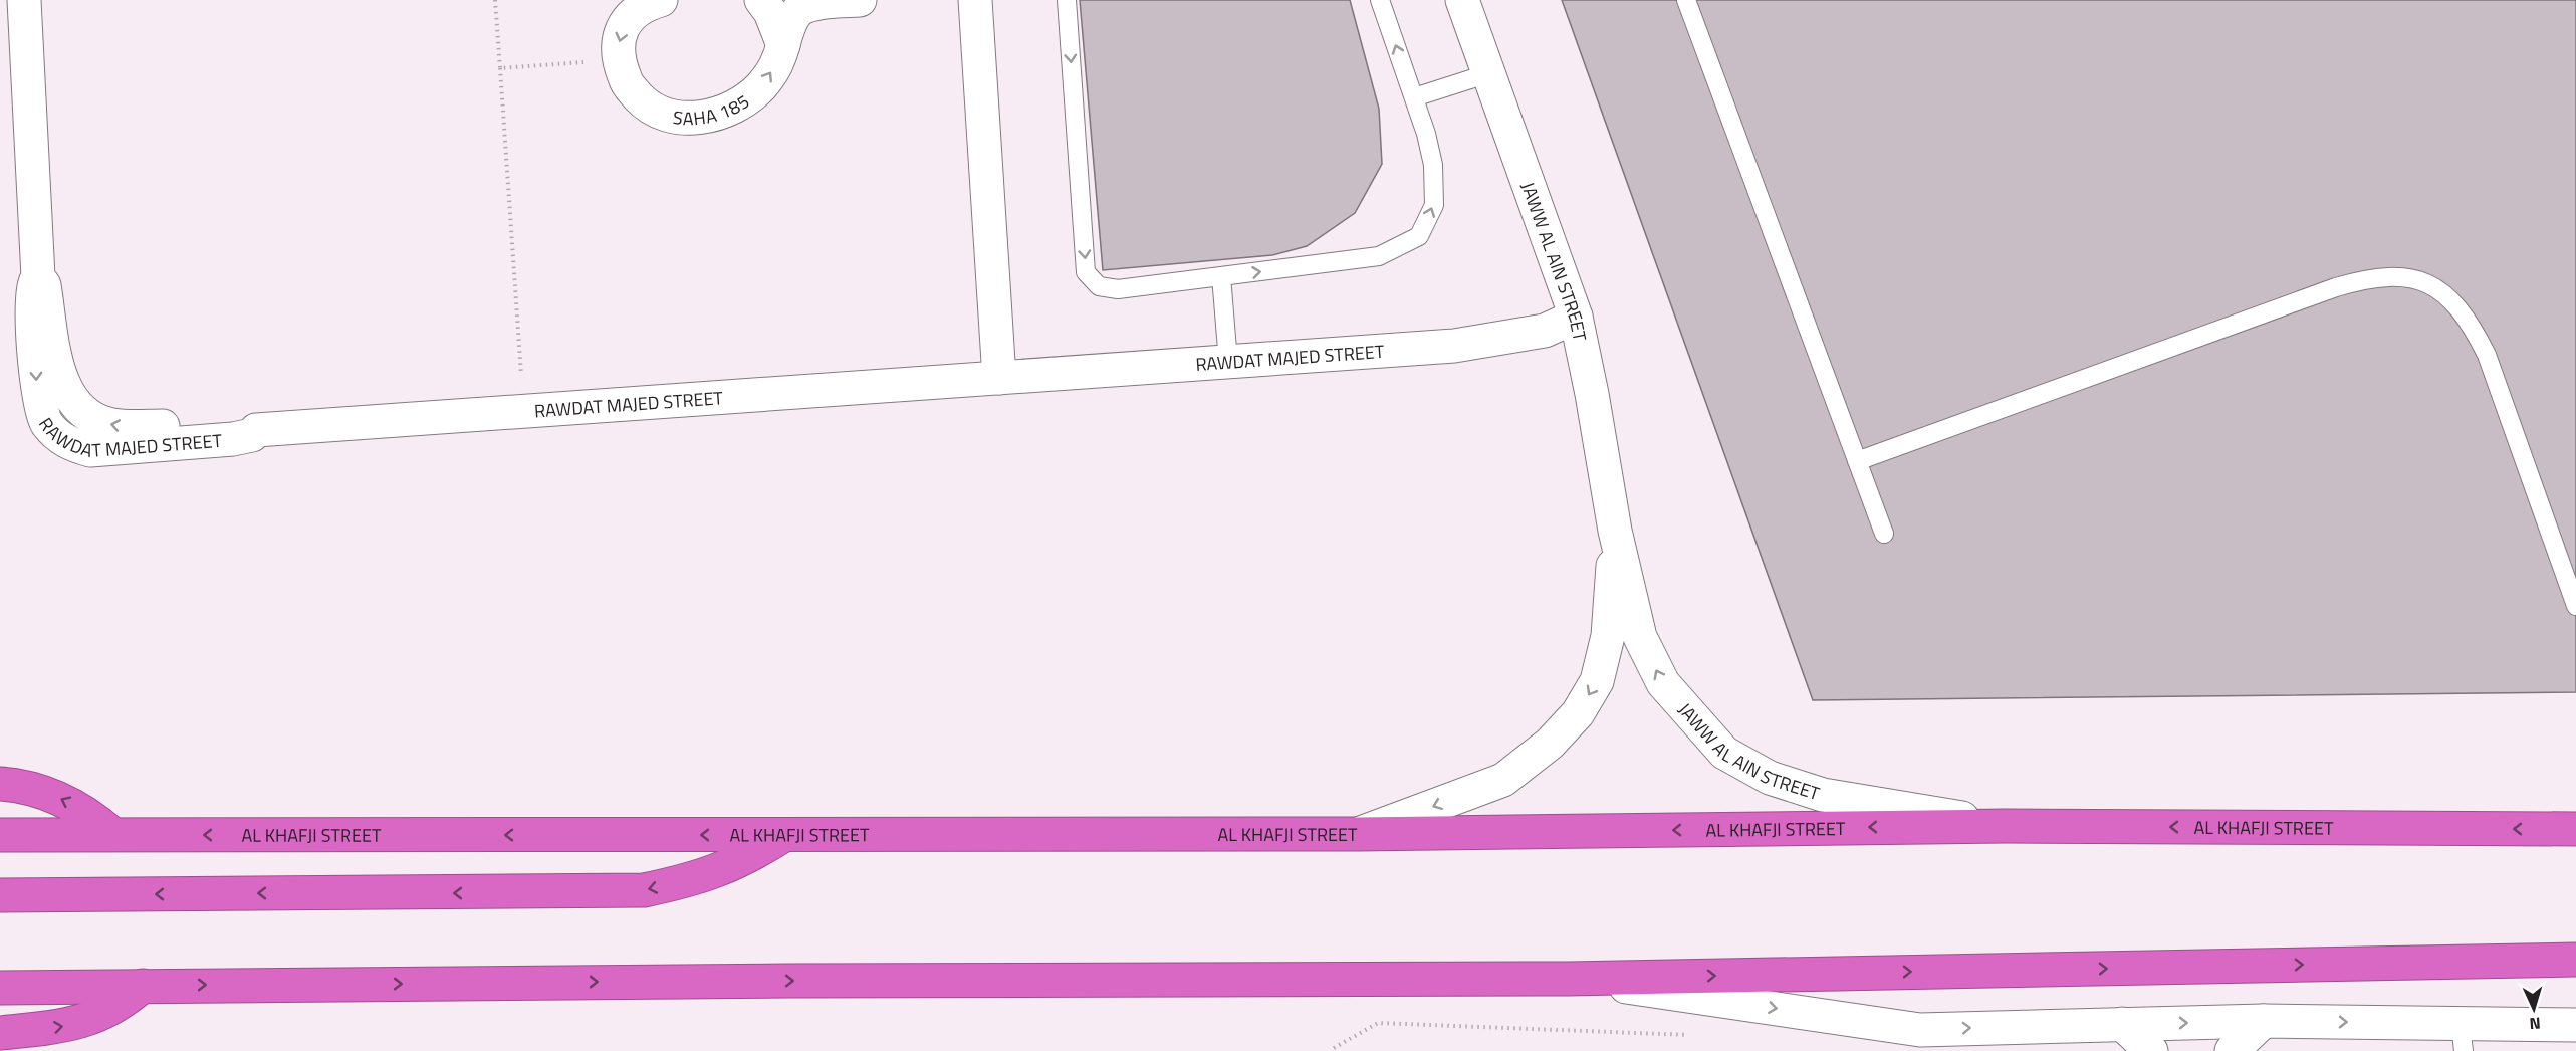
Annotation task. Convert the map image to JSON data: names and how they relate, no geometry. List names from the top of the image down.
{
  "streets": {
    "highway": ["AL KHAFJI STREET"],
    "street": ["SAHA 185", "JAWW AL AIN STREET", "RAWDAT MAJED STREET"]
  },
  "crossings": [
    ["JAWW AL AIN STREET", "RAWDAT MAJED STREET"],
    ["JAWW AL AIN STREET", "AL KHAFJI STREET"]
  ],
  "north": "bottom"
}
